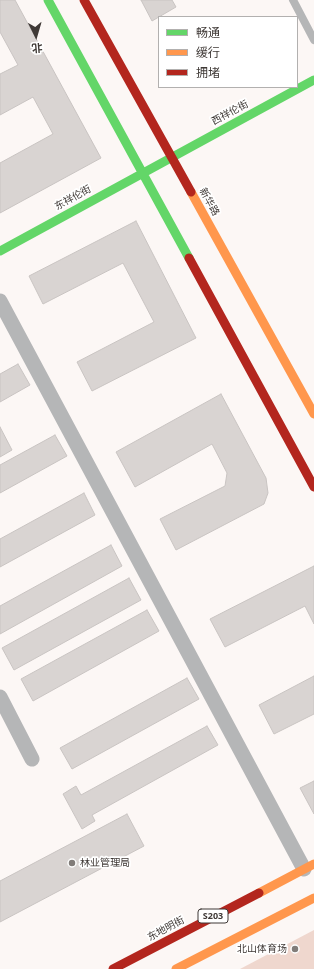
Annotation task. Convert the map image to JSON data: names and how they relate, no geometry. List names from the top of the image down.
{
  "streets": {
    "main road": [
      "西祥伦街",
      "东祥伦街",
      "新华路",
      "S203",
      "东地明街"
    ]
  },
  "crossings": [
    ["西祥伦街", "东祥伦街"],
    ["西祥伦街", "新华路"]
  ],
  "places": ["林业管理局", "北山体育场"],
  "legend": ["畅通", "缓行", "拥堵"],
  "north": "bottom"
}
